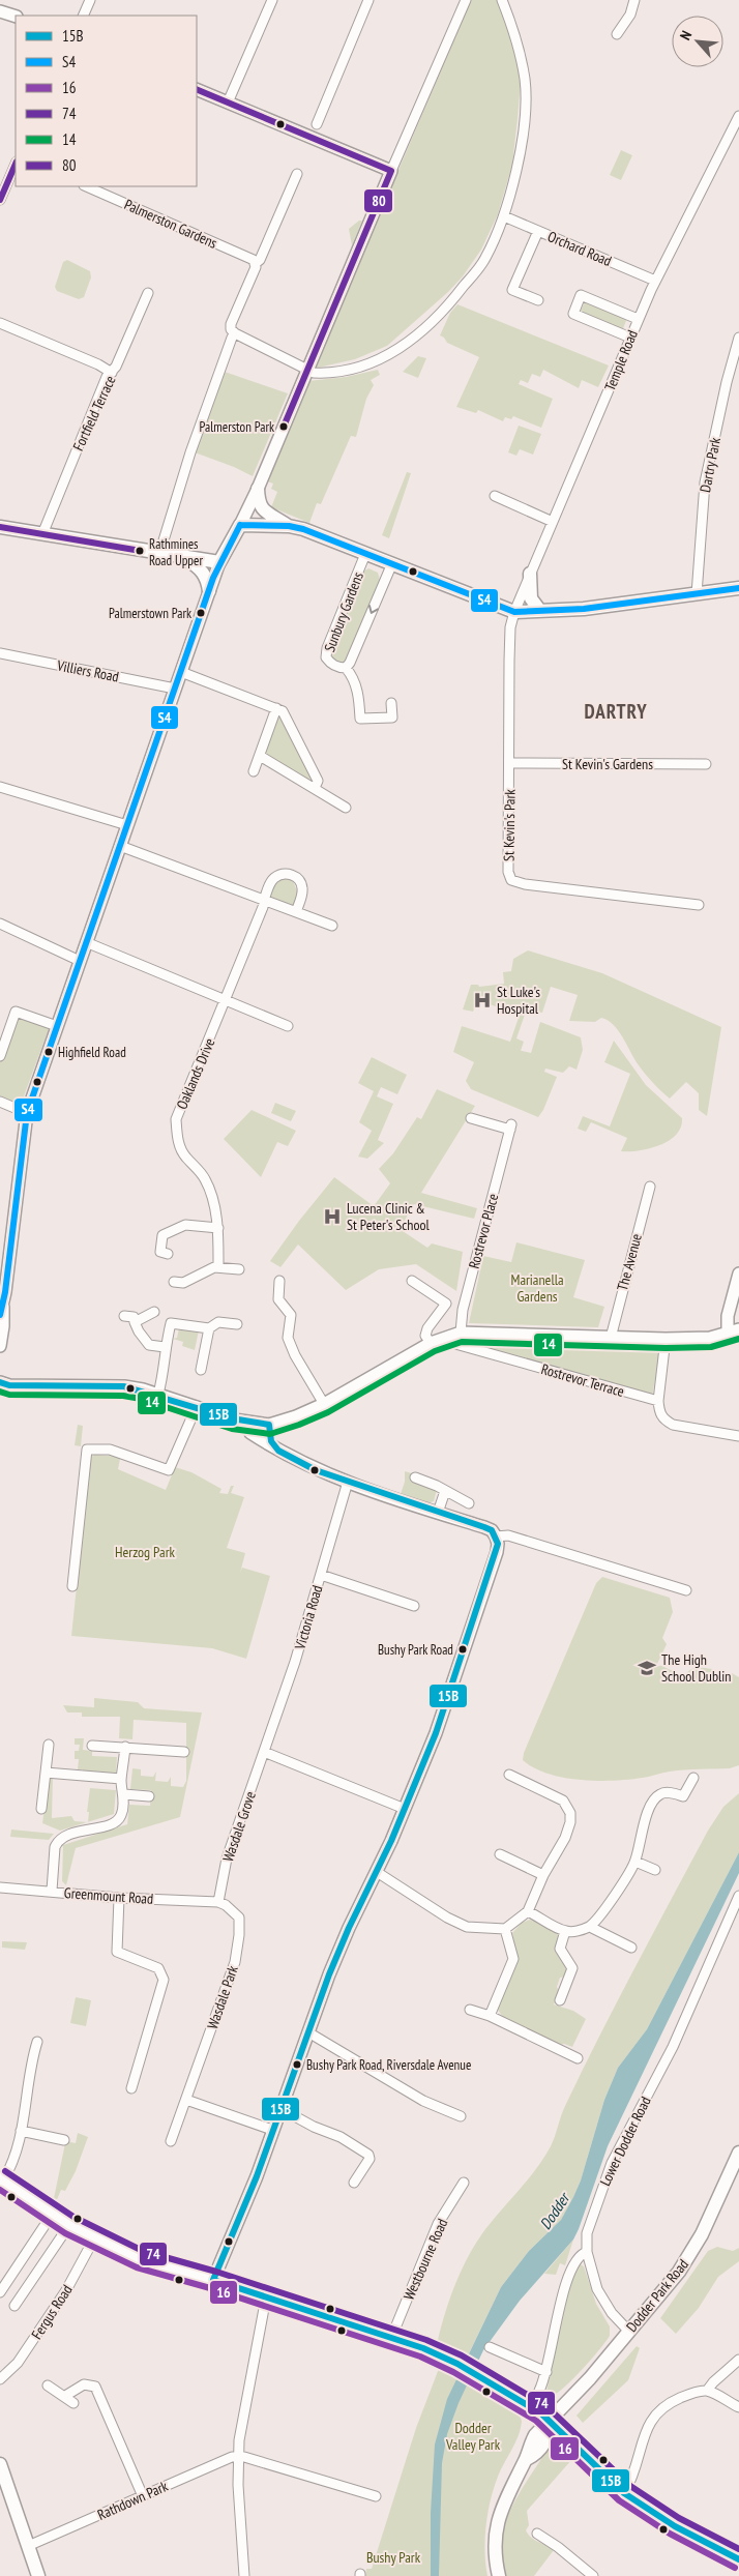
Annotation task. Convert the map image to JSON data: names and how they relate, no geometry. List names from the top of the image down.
{
  "streets": {
    "main road": ["Dodder Park Road"],
    "street": [
      "Palmerston Gardens",
      "Orchard Road",
      "Temple Road",
      "Fortfield Terrace",
      "Dartry Park",
      "Sunbury Gardens",
      "Villiers Road",
      "St Kevin's Gardens",
      "St Kevin's Park",
      "Oaklands Drive",
      "Rostrevor Place",
      "The Avenue",
      "Rostrevor Terrace",
      "Victoria Road",
      "Wasdale Grove",
      "Greenmount Road",
      "Wasdale Park",
      "Lower Dodder Road",
      "Westbourne Road",
      "Fergus Road",
      "Rathdown Park"
    ]
  },
  "crossings": [
    ["Orchard Road", "Temple Road"],
    ["Temple Road", "St Kevin's Park"],
    ["St Kevin's Gardens", "St Kevin's Park"],
    ["Rostrevor Place", "Rostrevor Terrace"],
    ["Victoria Road", "Wasdale Grove"],
    ["Wasdale Grove", "Greenmount Road"],
    ["Wasdale Grove", "Wasdale Park"],
    ["Greenmount Road", "Wasdale Park"]
  ],
  "one_way": ["Sunbury Gardens"],
  "districts": ["DARTRY"],
  "water": ["Dodder"],
  "parks": [
    "Marianella Gardens",
    "Herzog Park",
    "Dodder Valley Park",
    "Bushy Park"
  ],
  "places": {
    "other": [
      "Palmerston Park",
      "Rathmines Road Upper",
      "Palmerstown Park",
      "Highfield Road",
      "Bushy Park Road",
      "Bushy Park Road, Riversdale Avenue"
    ],
    "hospital": ["St Luke's Hospital", "Lucena Clinic & St Peter's School"],
    "school or university": ["The High School Dublin"]
  },
  "lines": [
    "transit line 80",
    "transit line S4",
    "transit line 14",
    "transit line 15B",
    "transit line 74",
    "transit line 16"
  ],
  "legend": [
    "15B",
    "S4",
    "16",
    "74",
    "14",
    "80"
  ],
  "north": "top left"
}
